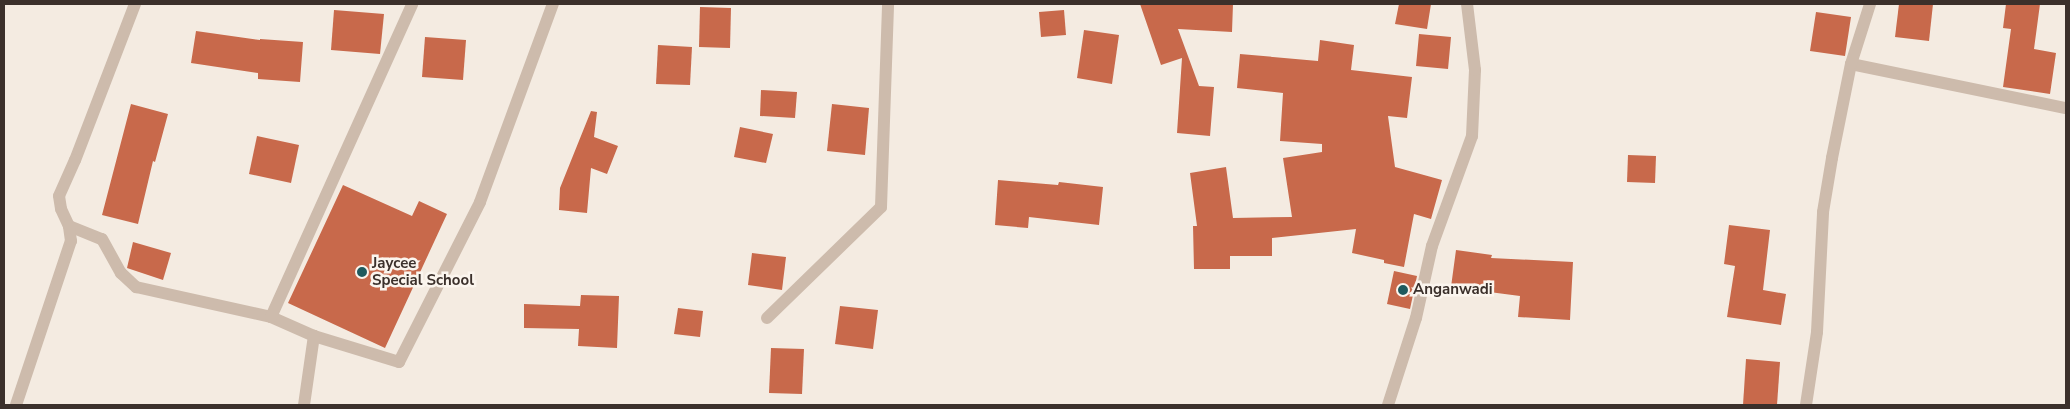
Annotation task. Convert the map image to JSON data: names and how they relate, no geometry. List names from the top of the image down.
{
  "places": ["Jaycee Special School", "Anganwadi"]
}
